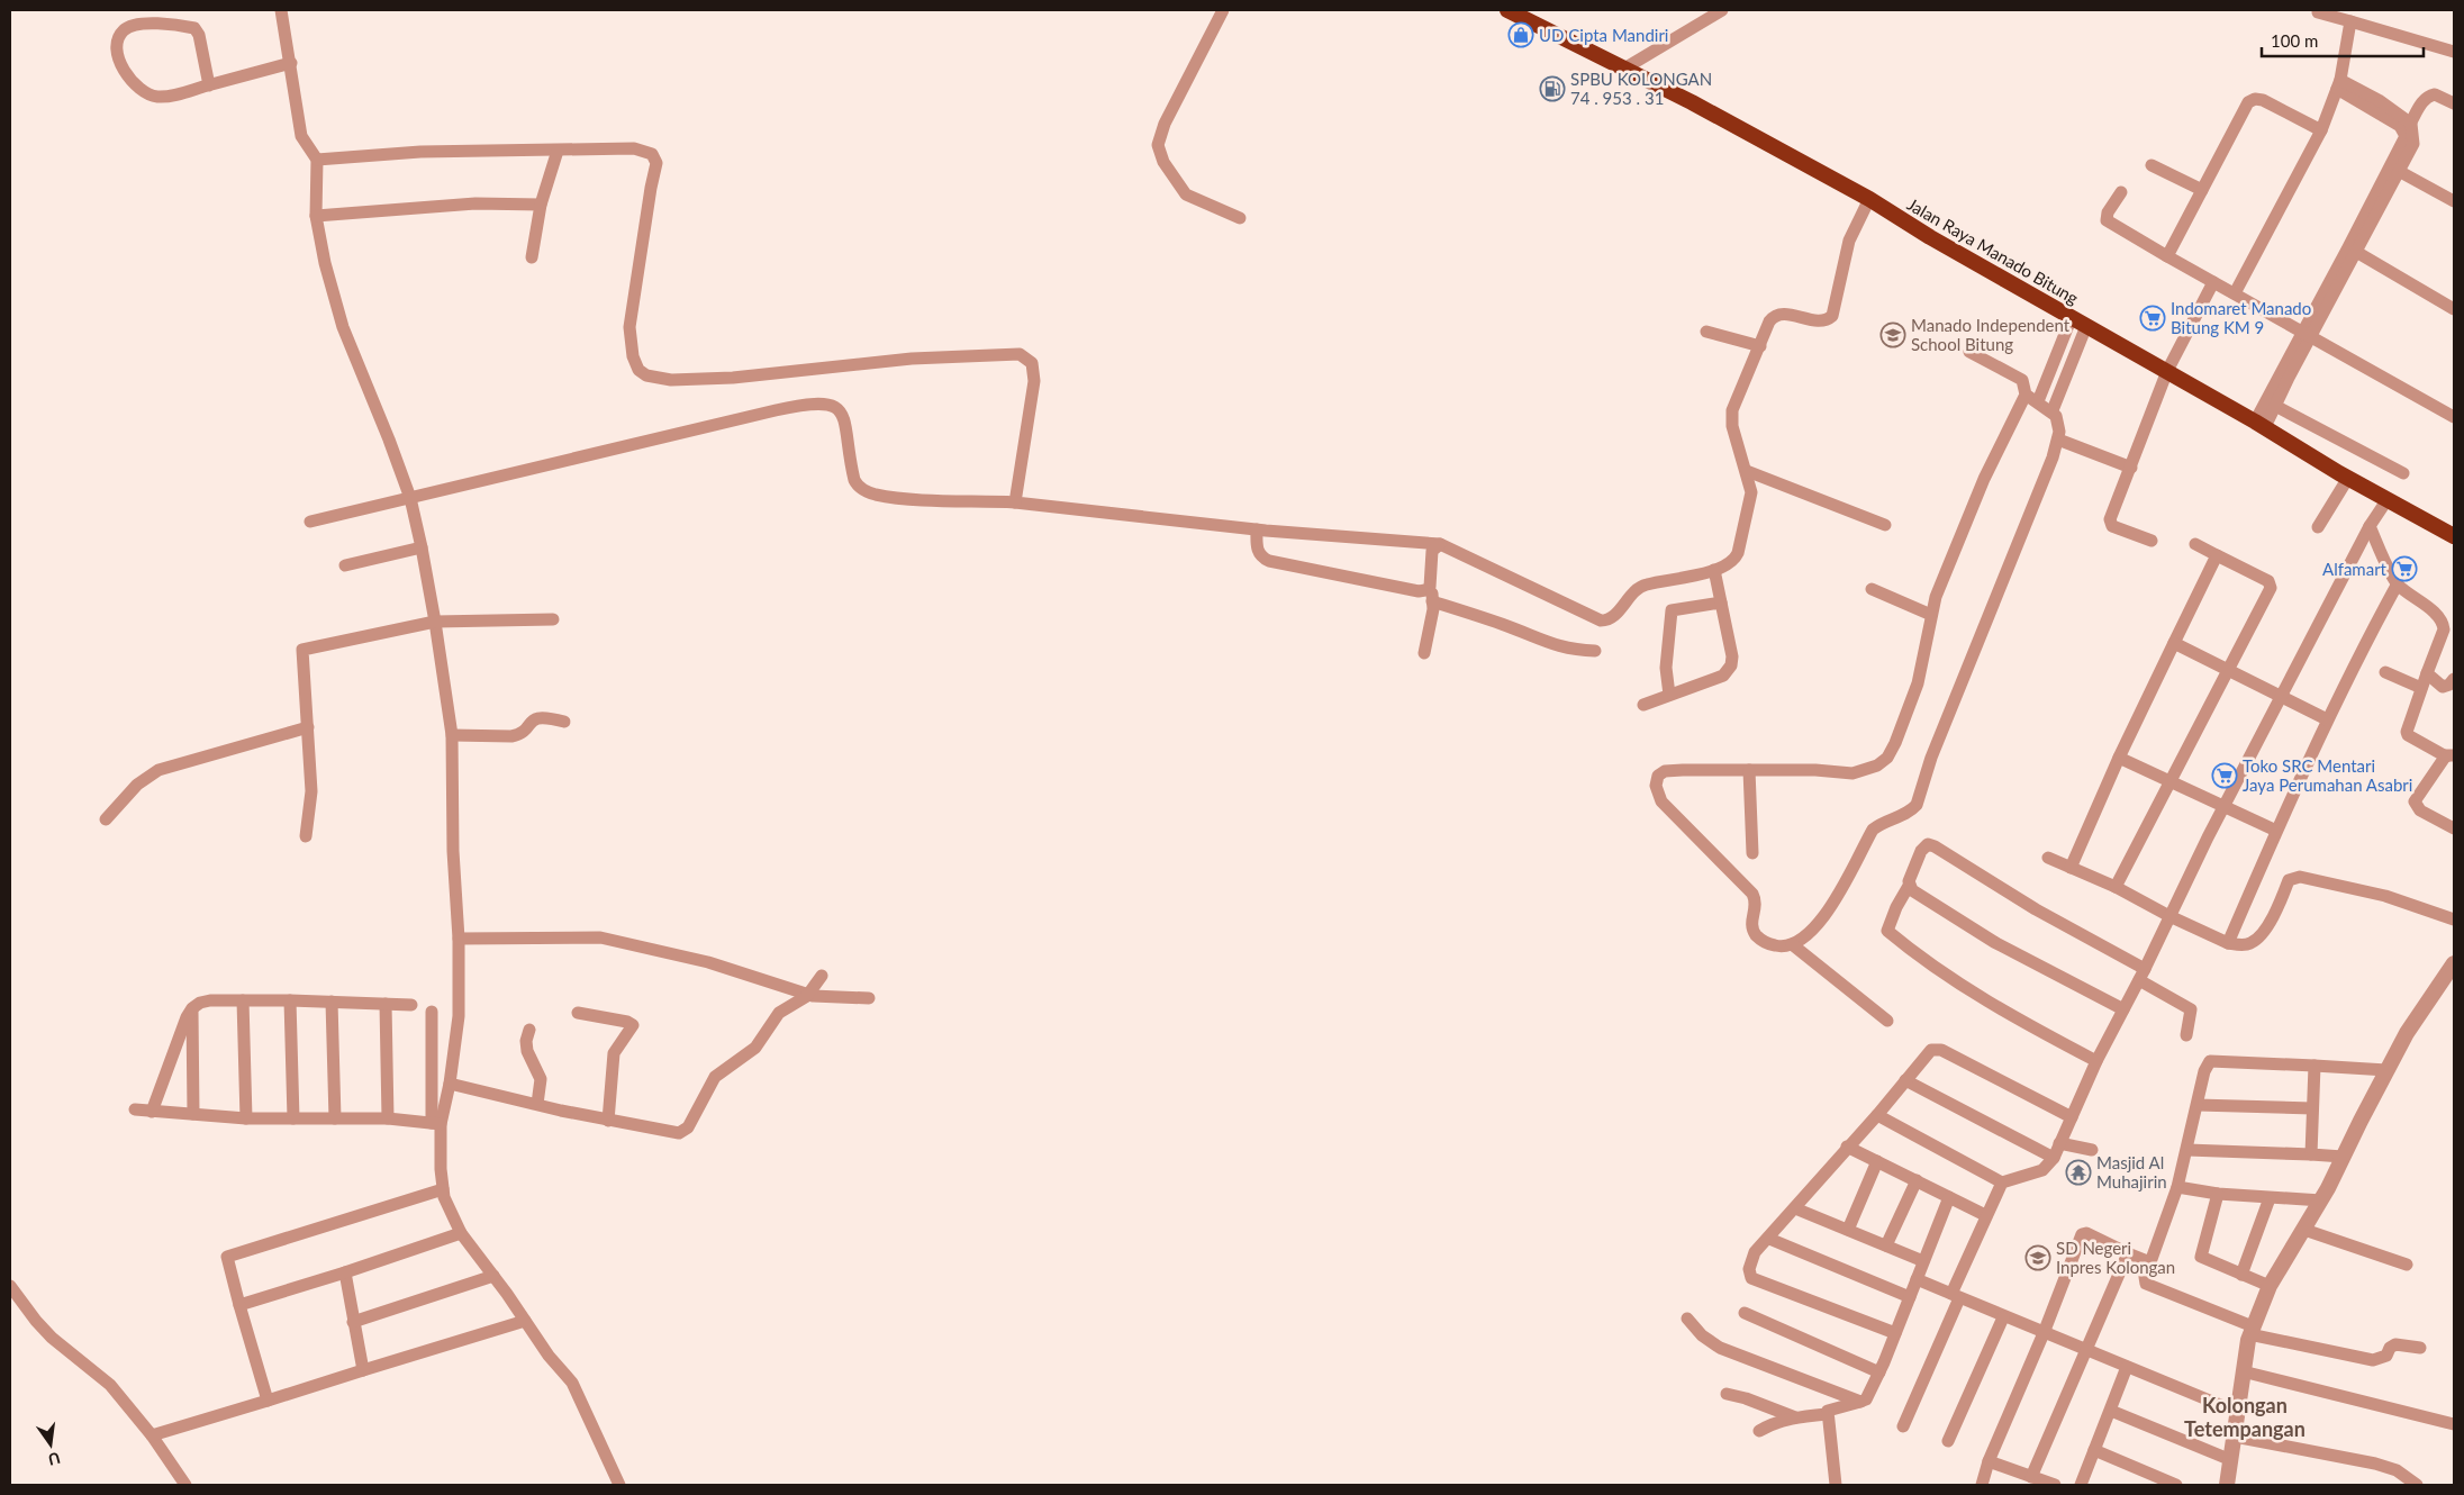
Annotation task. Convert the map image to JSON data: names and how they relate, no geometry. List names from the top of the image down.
{
  "streets": {
    "highway": ["Jalan Raya Manado Bitung"]
  },
  "districts": ["Kolongan Tetempangan"],
  "places": {
    "shop": ["UD Cipta Mandiri"],
    "fuel station": ["SPBU KOLONGAN 74 . 953 . 31"],
    "supermarket": ["Indomaret Manado Bitung KM 9", "Alfamart", "Toko SRC Mentari Jaya Perumahan Asabri"],
    "school or university": ["Manado Independent School Bitung", "SD Negeri Inpres Kolongan"],
    "temple": ["Masjid Al Muhajirin"]
  },
  "scale_bar": "100 m",
  "north": "bottom"
}
